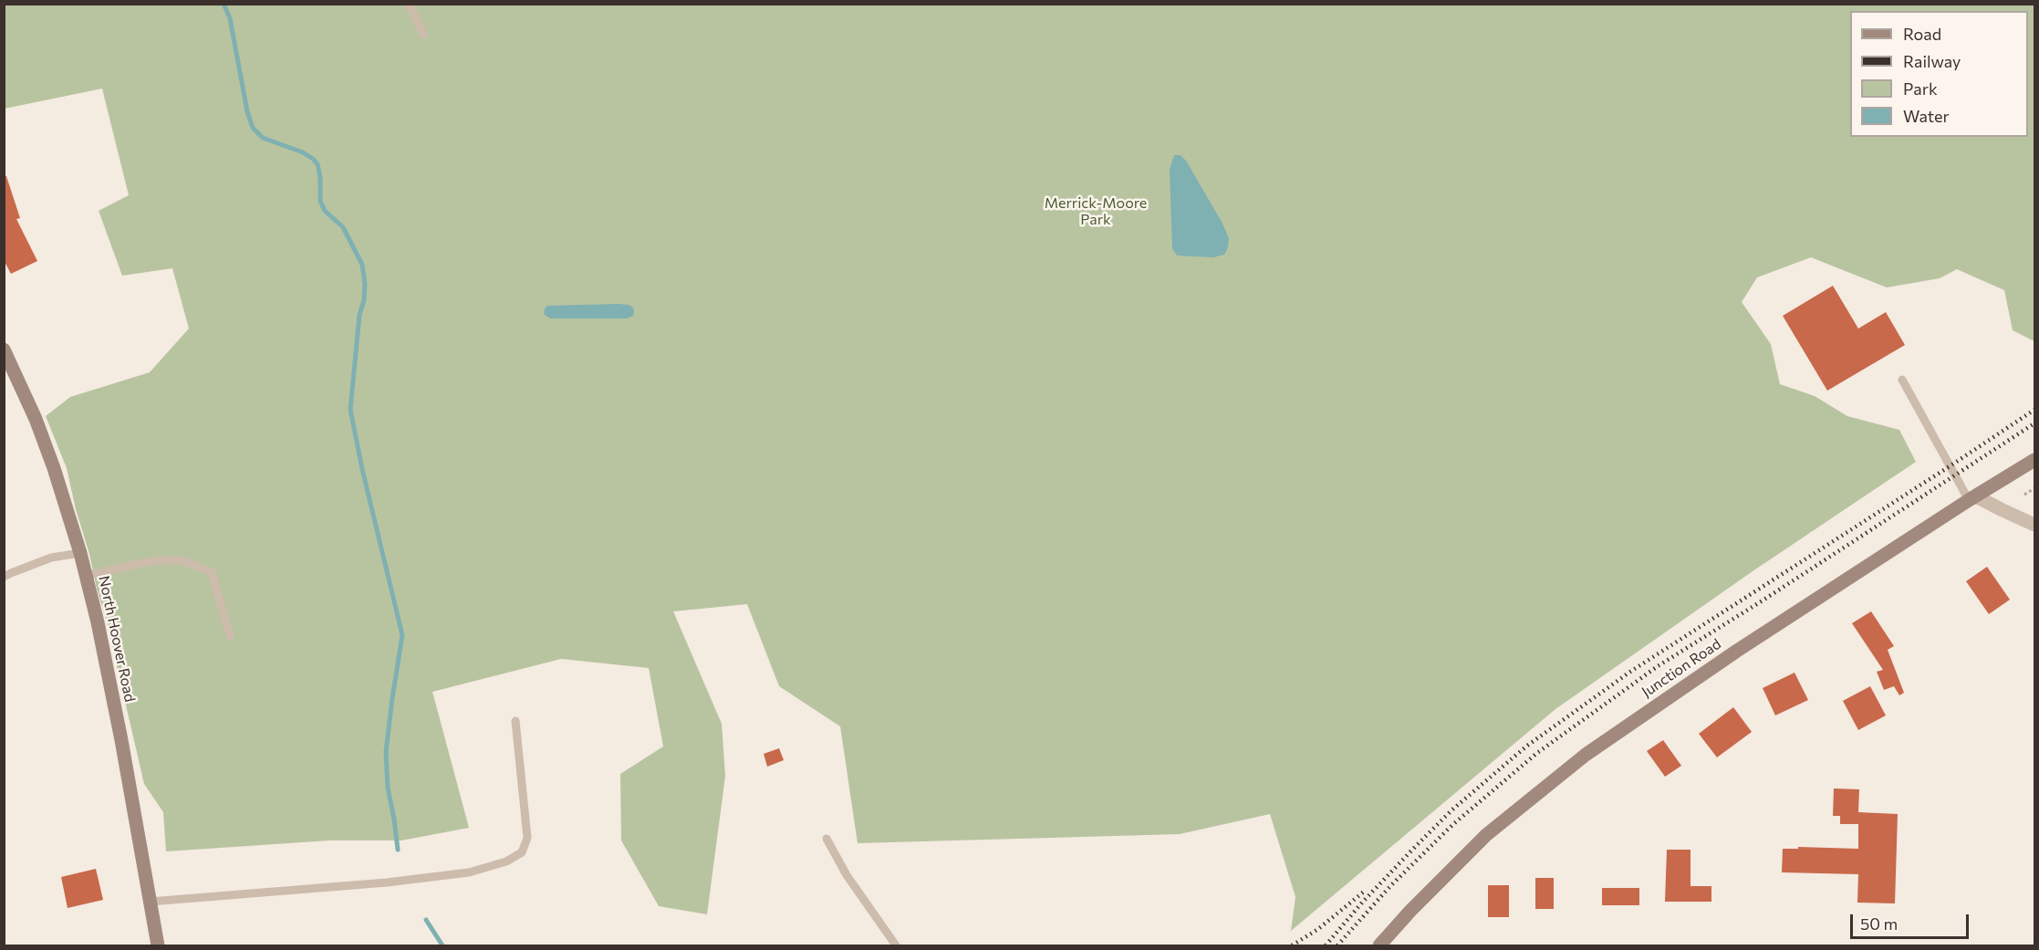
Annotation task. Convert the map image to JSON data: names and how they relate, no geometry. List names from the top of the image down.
{
  "streets": {
    "street": ["North Hoover Road", "Junction Road"]
  },
  "parks": ["Merrick-Moore Park"],
  "legend": [
    "Road",
    "Railway",
    "Park",
    "Water"
  ],
  "scale_bar": "50 m"
}
